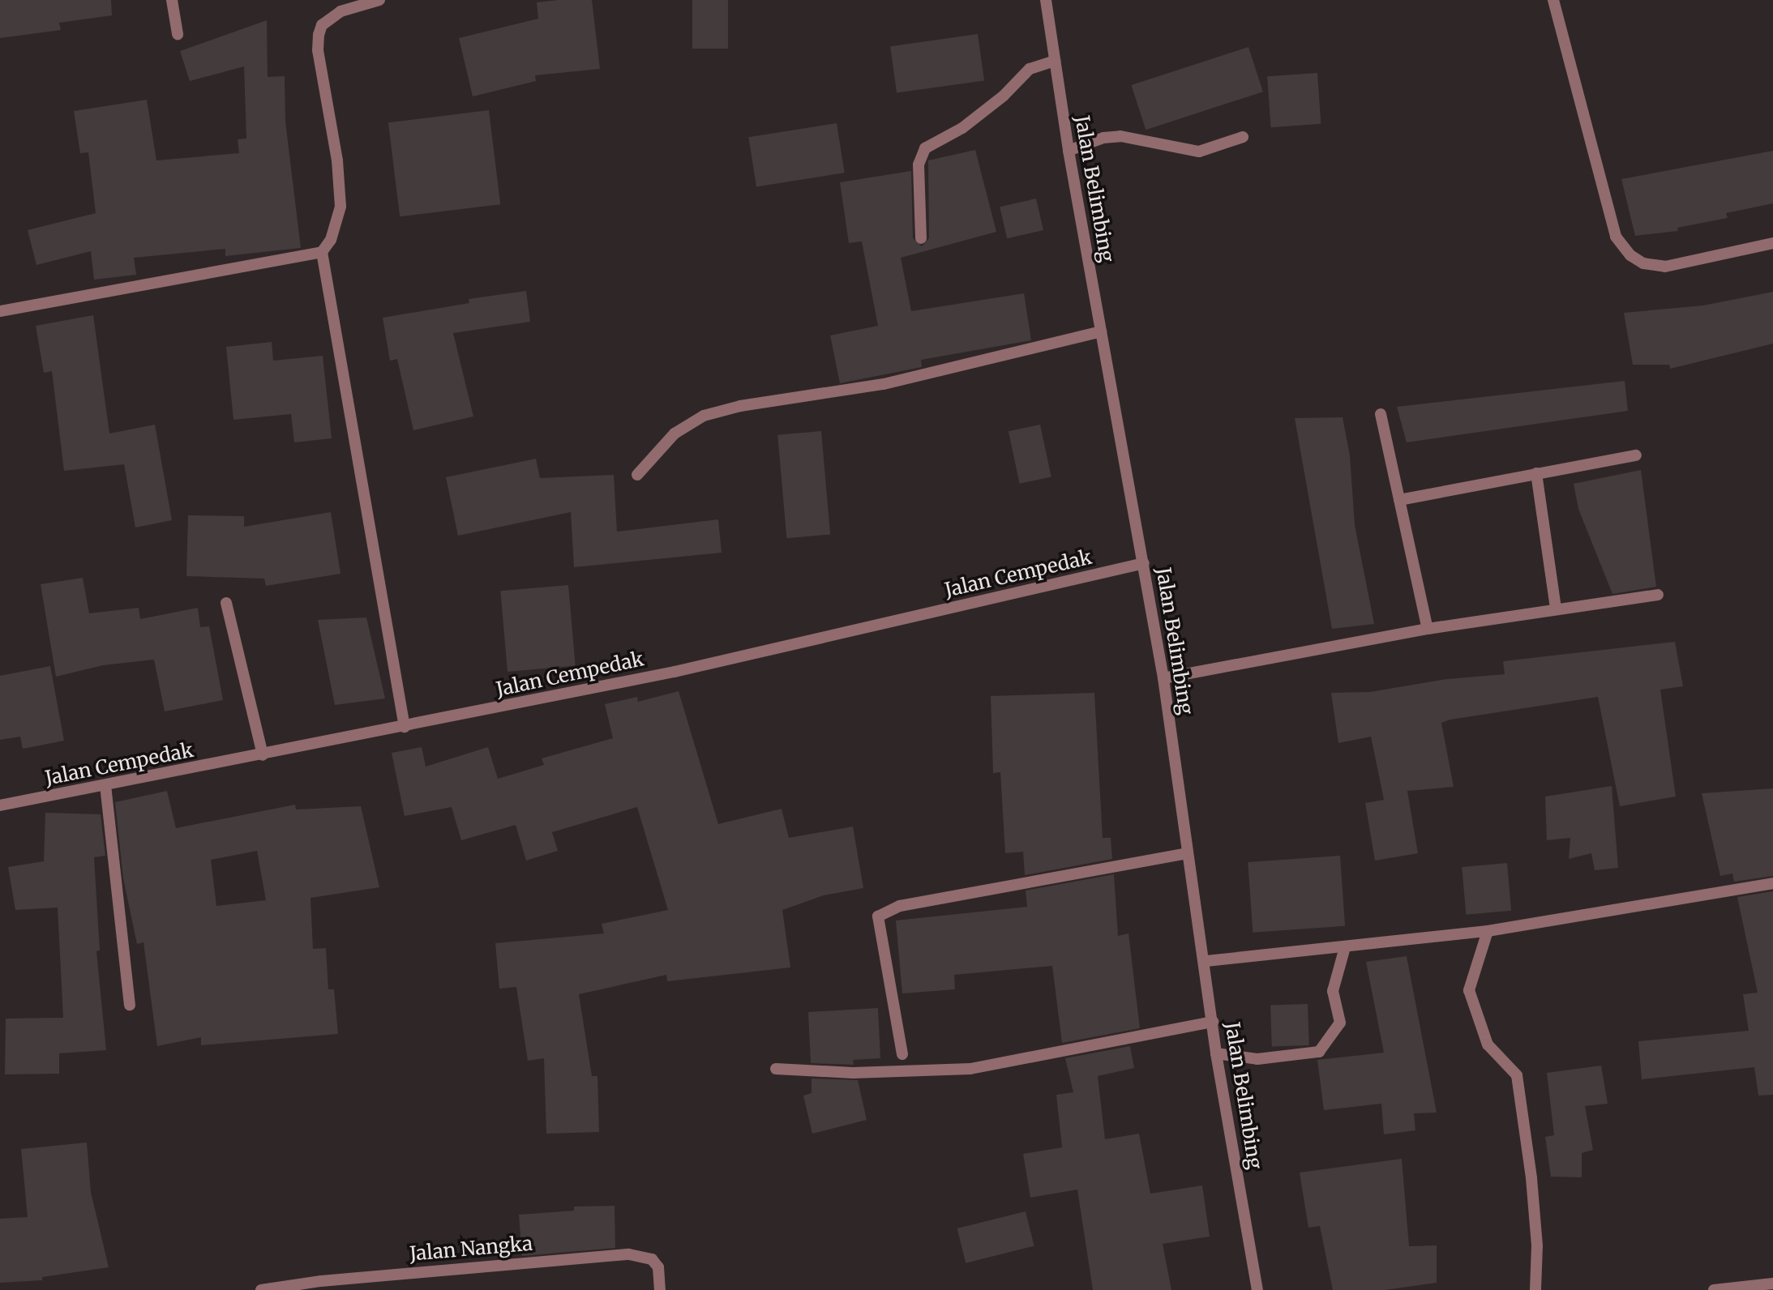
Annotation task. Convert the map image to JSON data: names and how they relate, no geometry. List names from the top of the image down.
{
  "streets": {
    "street": ["Jalan Belimbing", "Jalan Cempedak", "Jalan Nangka"]
  },
  "crossings": [
    ["Jalan Belimbing", "Jalan Cempedak"]
  ]
}
